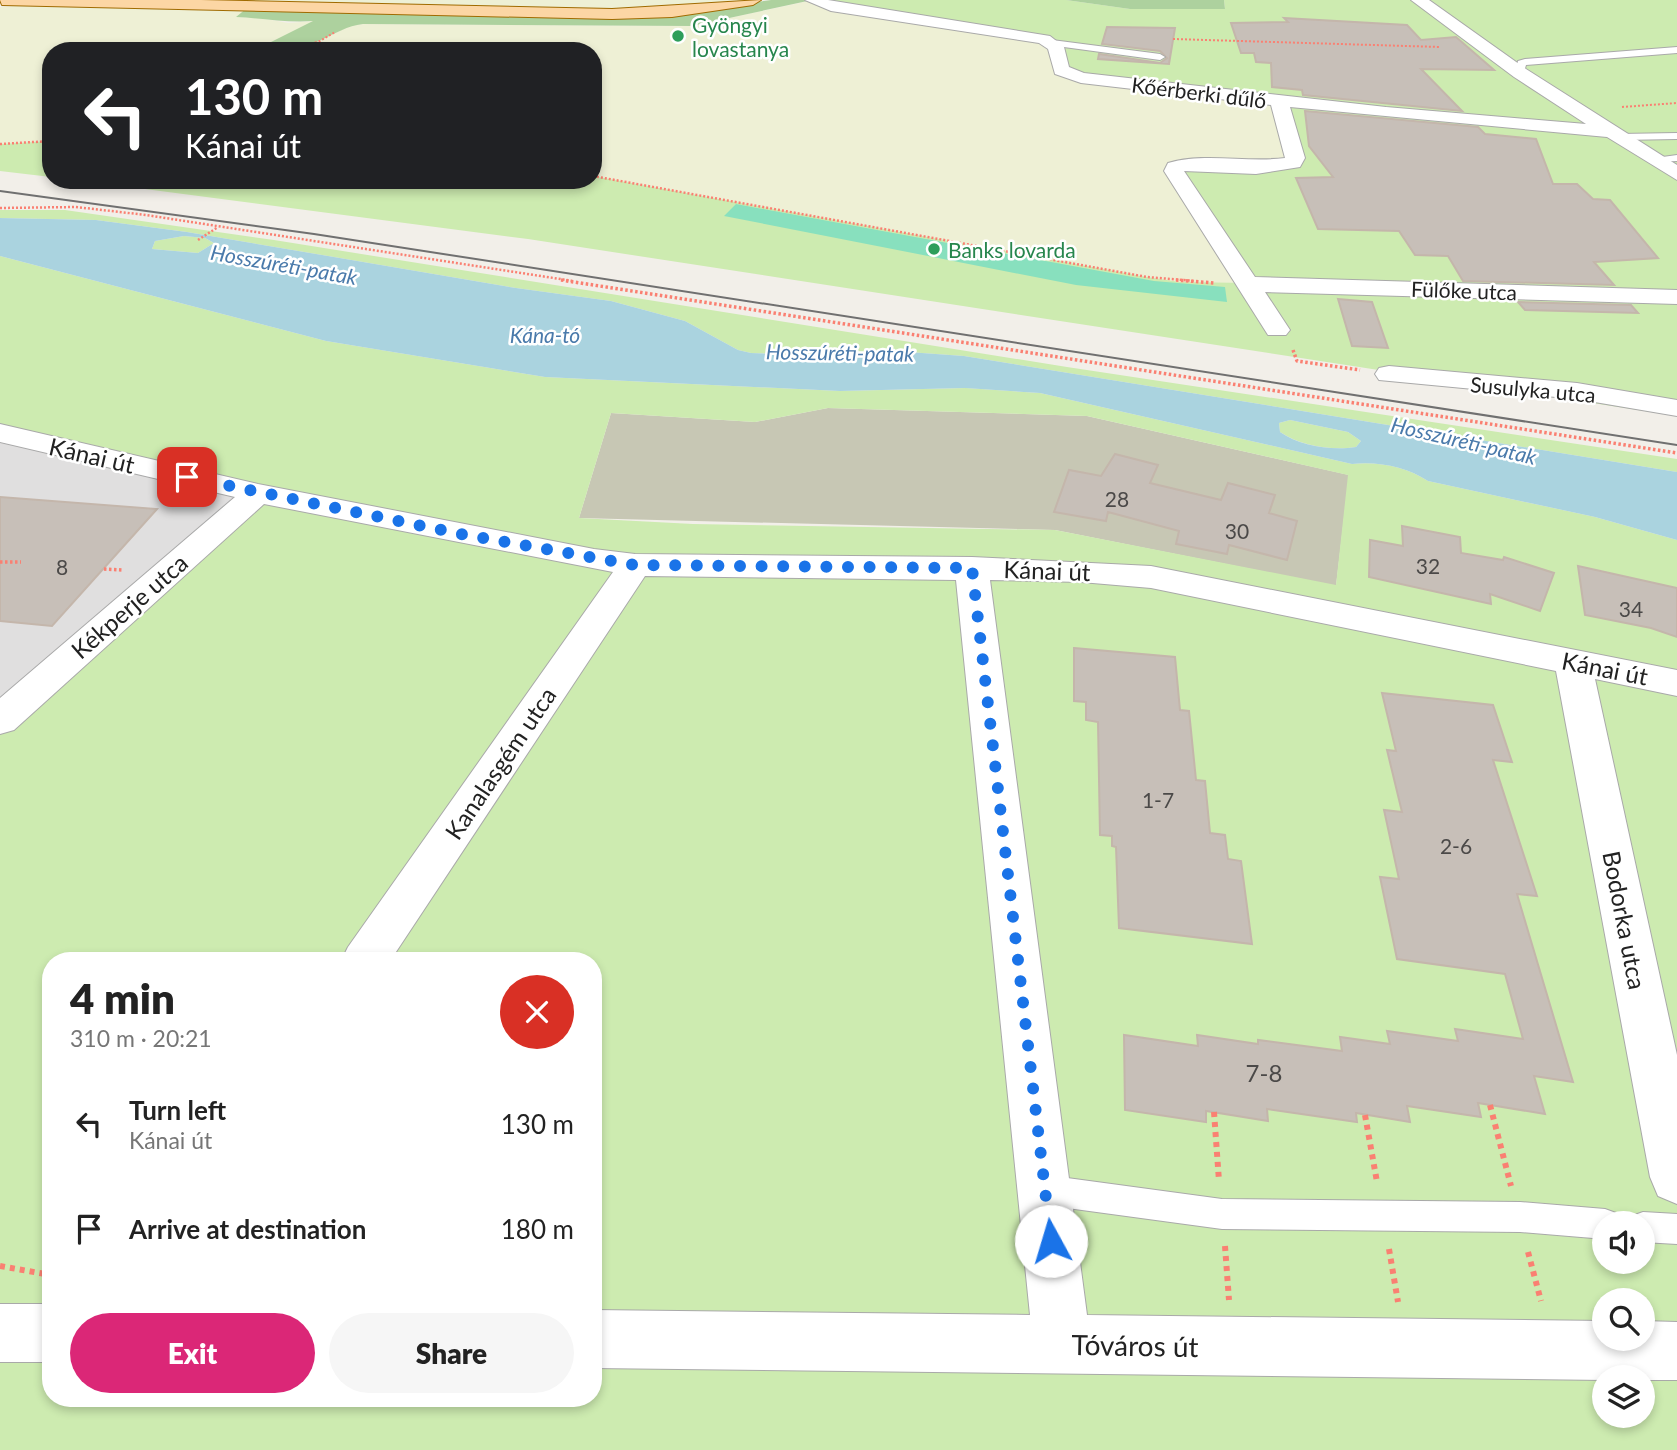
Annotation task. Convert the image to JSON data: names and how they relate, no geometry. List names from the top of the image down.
{
  "streets": {
    "street": [
      "Kőérberki dűlő",
      "Fülőke utca",
      "Susulyka utca",
      "Kánai út",
      "Kékperje utca",
      "Kanalasgém utca",
      "Bodorka utca",
      "Tóváros út"
    ]
  },
  "crossings": [
    ["Kánai út", "Kékperje utca"],
    ["Kánai út", "Kanalasgém utca"],
    ["Kánai út", "Bodorka utca"]
  ],
  "water": ["Hosszúréti-patak", "Kána-tó"],
  "places": ["Gyöngyi lovastanya", "Banks lovarda"],
  "house_numbers": [
    "28",
    "30",
    "32",
    "8",
    "34",
    "1-7",
    "2-6",
    "7-8"
  ],
  "page": {
    "turn": ["130 m", "Kánai út"],
    "heading": ["4 min", "310 m · 20:21"],
    "list": [
      {
        "name": "Turn left",
        "note": "Kánai út",
        "value": "130 m"
      },
      {
        "name": "Arrive at destination",
        "value": "180 m"
      }
    ],
    "buttons": ["Exit", "Share"]
  }
}
